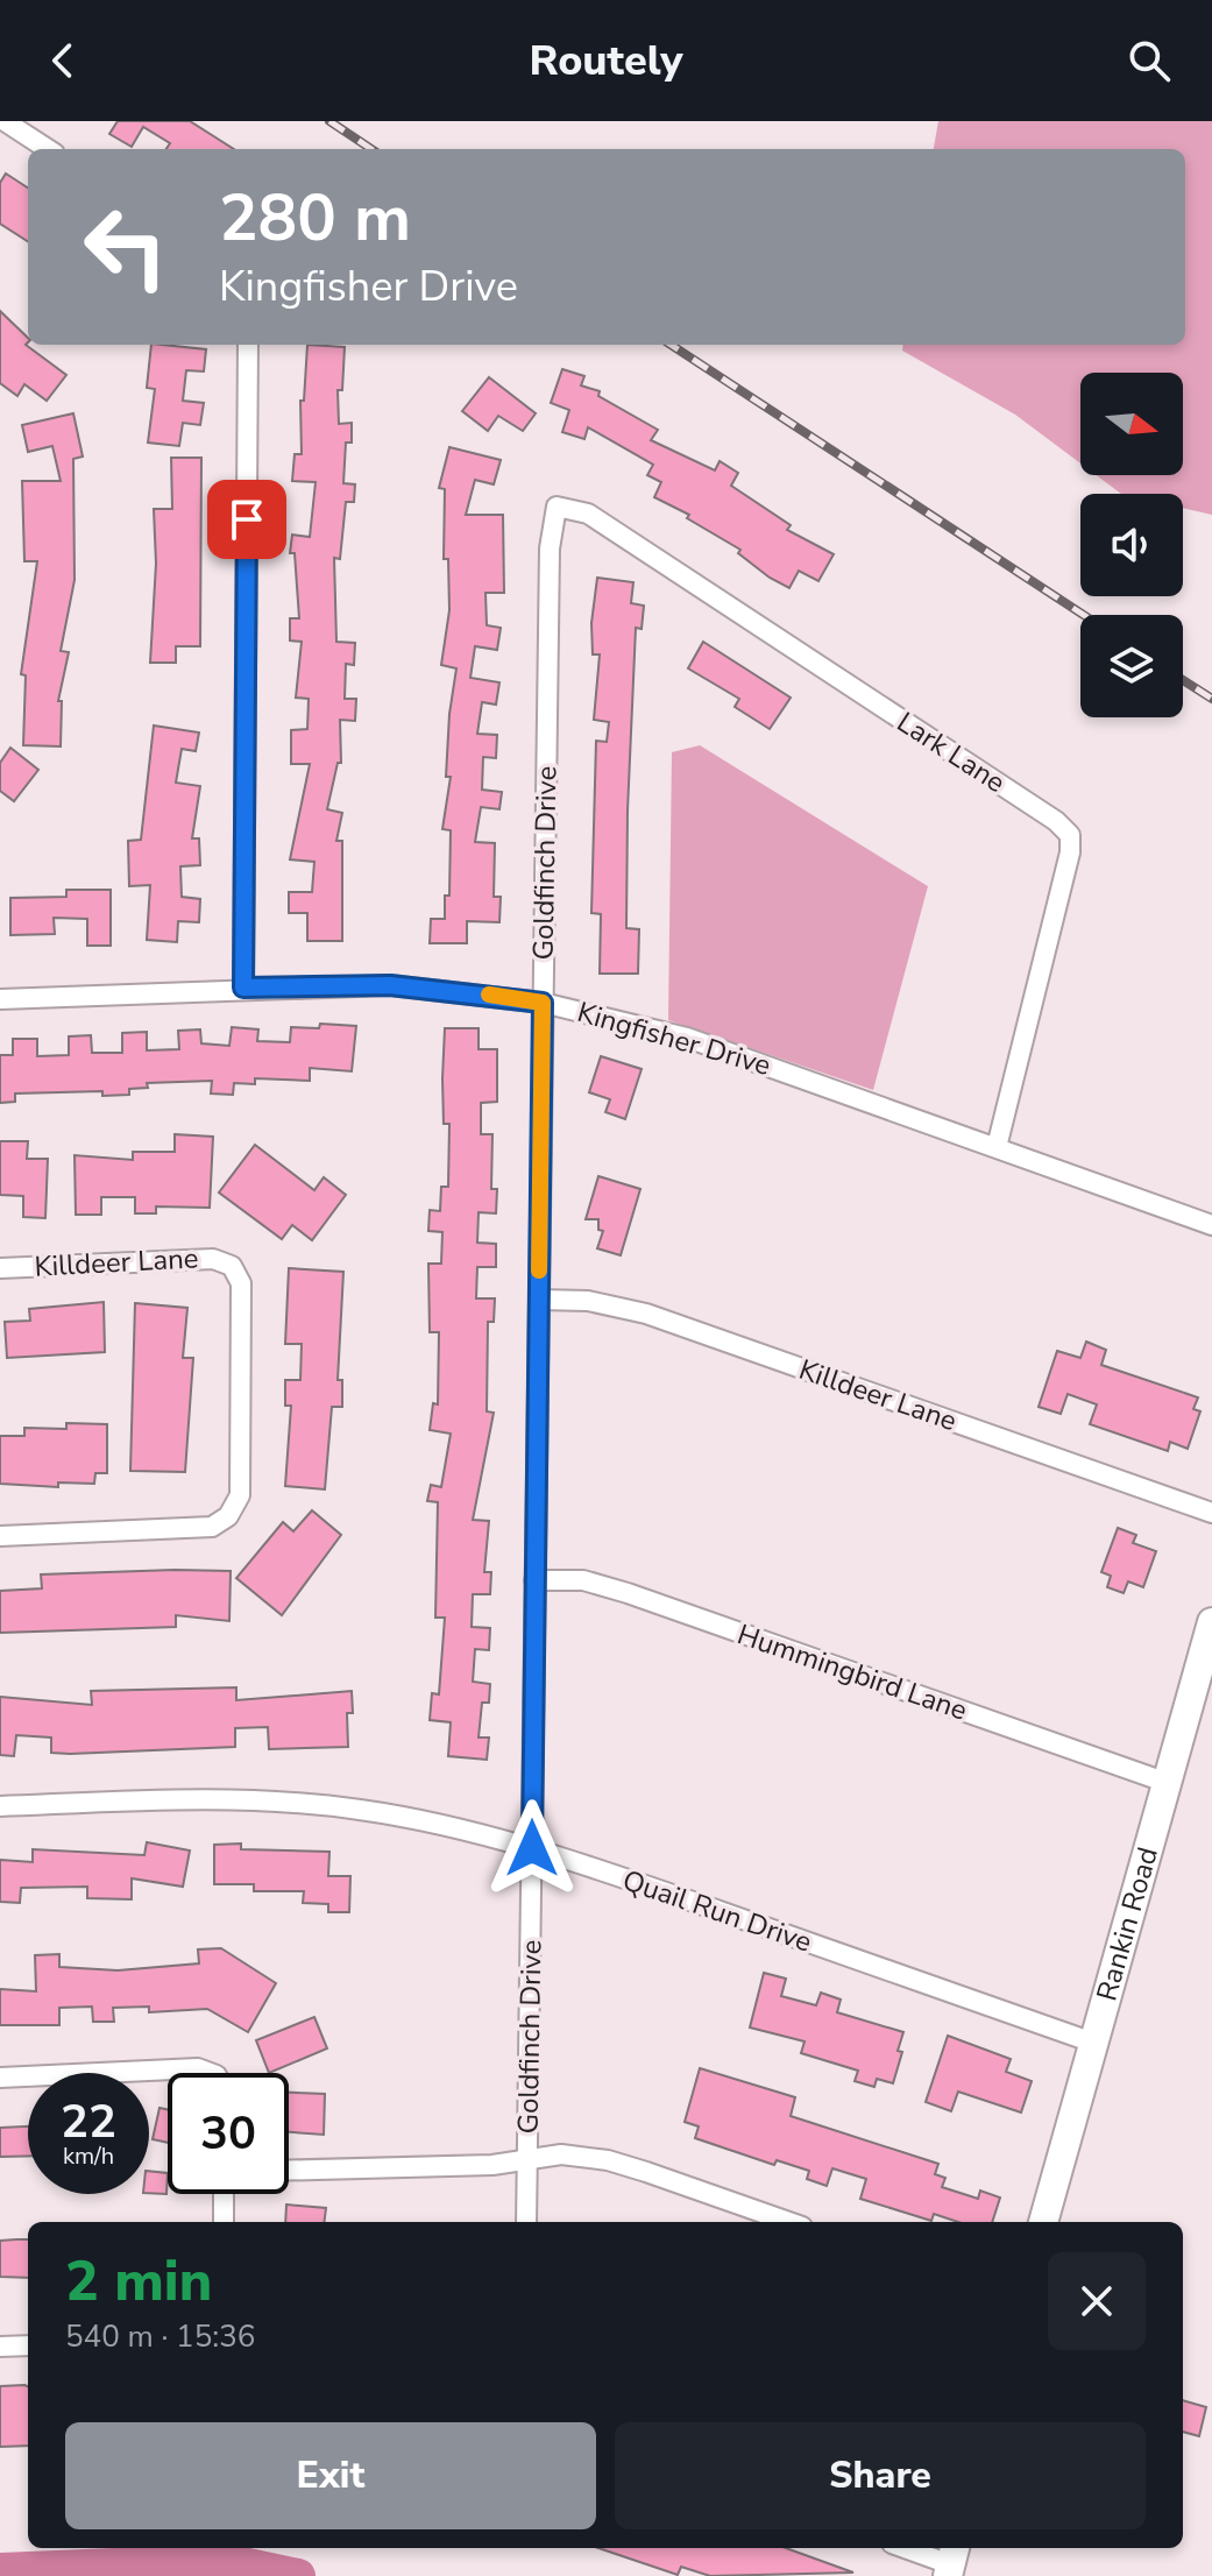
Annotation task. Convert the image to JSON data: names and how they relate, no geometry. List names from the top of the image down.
{
  "streets": {
    "street": [
      "Lark Lane",
      "Goldfinch Drive",
      "Kingfisher Drive",
      "Killdeer Lane",
      "Hummingbird Lane",
      "Quail Run Drive",
      "Rankin Road"
    ]
  },
  "crossings": [
    ["Lark Lane", "Goldfinch Drive"],
    ["Lark Lane", "Kingfisher Drive"],
    ["Goldfinch Drive", "Kingfisher Drive"],
    ["Goldfinch Drive", "Killdeer Lane"],
    ["Goldfinch Drive", "Hummingbird Lane"],
    ["Goldfinch Drive", "Quail Run Drive"],
    ["Hummingbird Lane", "Rankin Road"],
    ["Quail Run Drive", "Rankin Road"]
  ],
  "north": "right",
  "page": {
    "header": "Routely",
    "turn": ["280 m", "Kingfisher Drive"],
    "speed": "22 km/h",
    "limit": "30",
    "heading": ["2 min", "540 m · 15:36"],
    "buttons": ["Exit", "Share"]
  }
}
